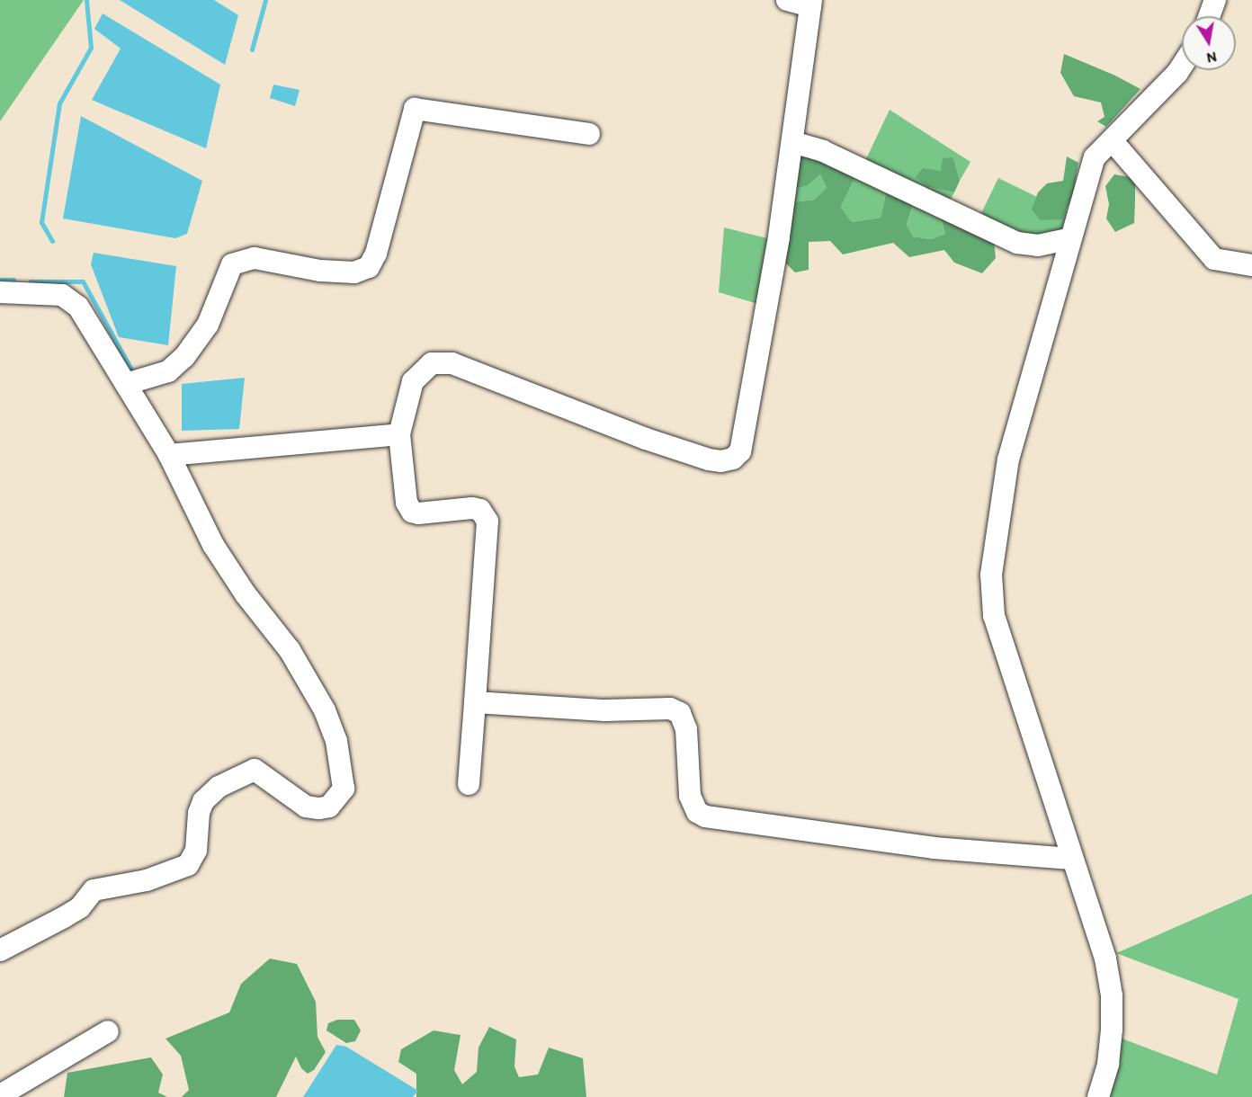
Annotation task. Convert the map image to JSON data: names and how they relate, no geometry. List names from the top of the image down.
{
  "north": "bottom"
}
